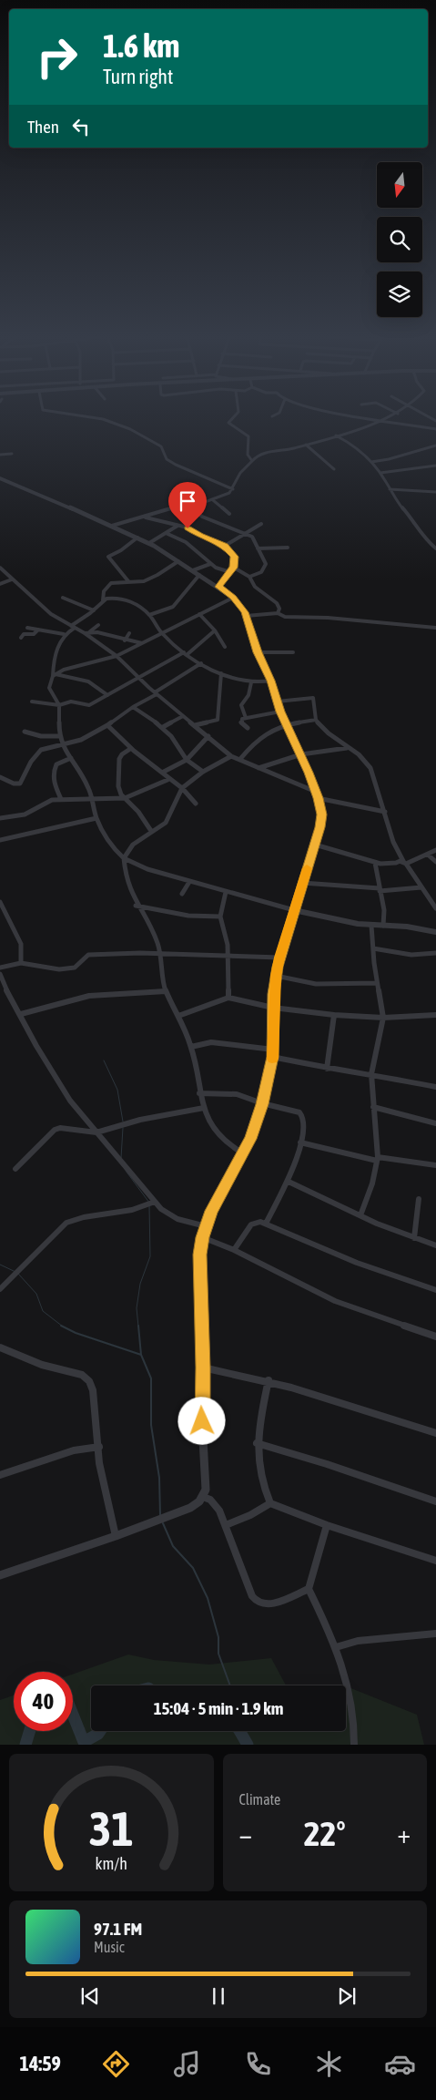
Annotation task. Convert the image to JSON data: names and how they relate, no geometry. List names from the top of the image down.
{
  "north": "bottom",
  "page": {
    "turn": ["1.6 km", "Turn right"],
    "then": "Then",
    "limit": "40",
    "trip": "15:04 · 5 min · 1.9 km",
    "tile": "Climate",
    "heat": ["−", "22°", "+"],
    "song": ["97.1 FM", "Music"],
    "tabs": "14:59",
    "gauge": ["31", "km/h"]
  }
}
